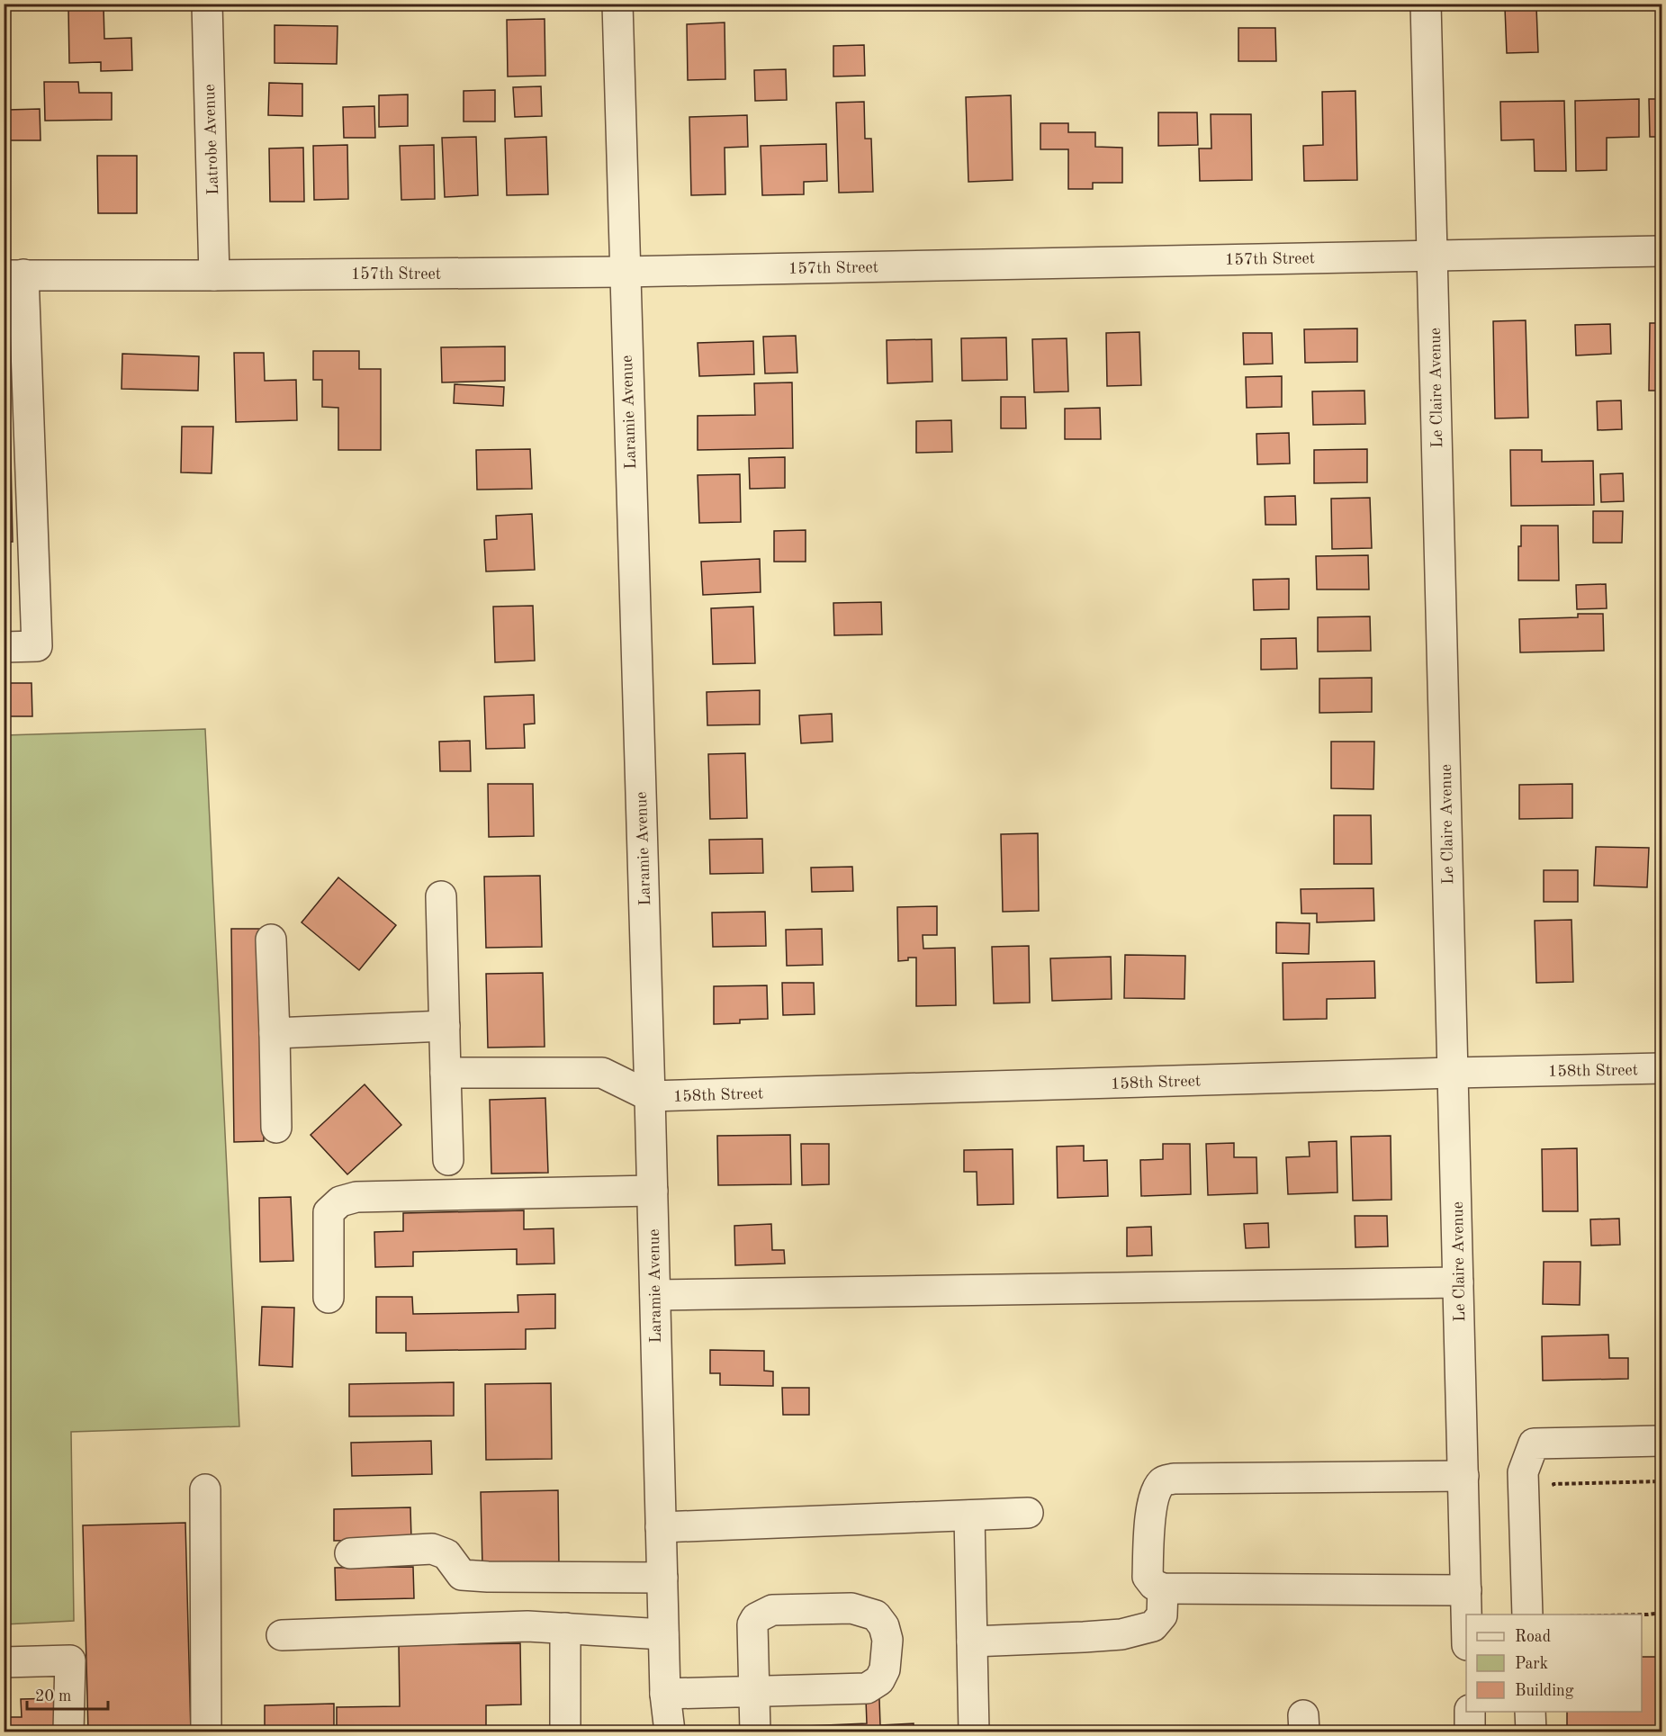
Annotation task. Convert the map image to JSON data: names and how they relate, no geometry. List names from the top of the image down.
{
  "streets": {
    "street": [
      "Latrobe Avenue",
      "157th Street",
      "Le Claire Avenue",
      "Laramie Avenue",
      "158th Street"
    ]
  },
  "crossings": [
    ["Latrobe Avenue", "157th Street"],
    ["157th Street", "Le Claire Avenue"],
    ["157th Street", "Laramie Avenue"],
    ["Le Claire Avenue", "158th Street"],
    ["Laramie Avenue", "158th Street"]
  ],
  "legend": ["Road", "Park", "Building"],
  "scale_bar": "20 m"
}
